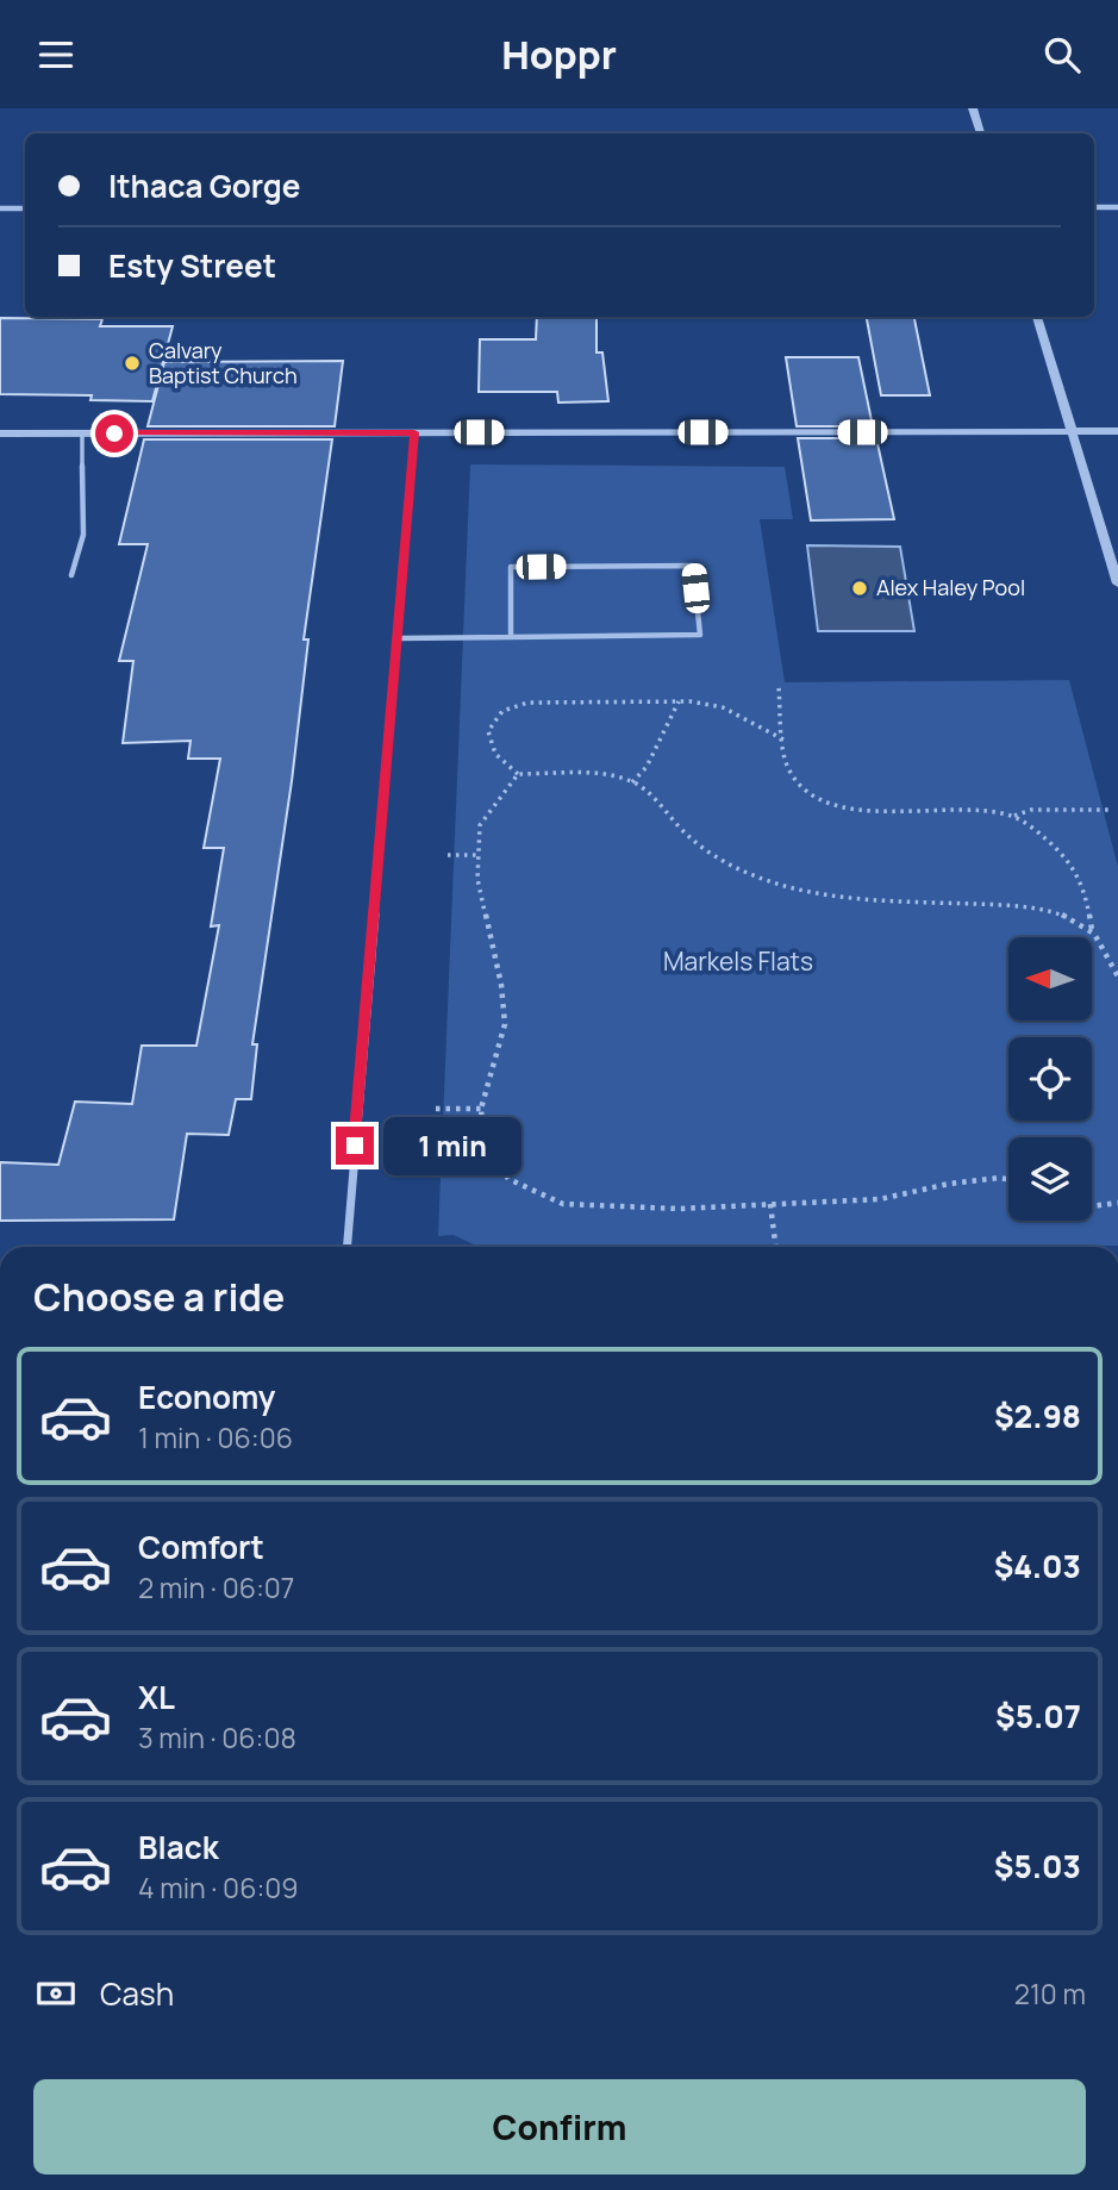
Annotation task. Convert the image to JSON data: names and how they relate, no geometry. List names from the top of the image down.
{
  "parks": ["Markels Flats"],
  "places": ["Calvary Baptist Church", "Alex Haley Pool"],
  "north": "left",
  "page": {
    "header": "Hoppr",
    "banner": ["Ithaca Gorge", "Esty Street"],
    "bubble": "1 min",
    "heading": "Choose a ride",
    "list": [
      {
        "name": "Economy",
        "note": "1 min · 06:06",
        "value": "$2.98"
      },
      {
        "name": "Comfort",
        "note": "2 min · 06:07",
        "value": "$4.03"
      },
      {
        "name": "XL",
        "note": "3 min · 06:08",
        "value": "$5.07"
      },
      {
        "name": "Black",
        "note": "4 min · 06:09",
        "value": "$5.03"
      }
    ],
    "pay": ["Cash", "210 m"],
    "buttons": "Confirm"
  }
}
